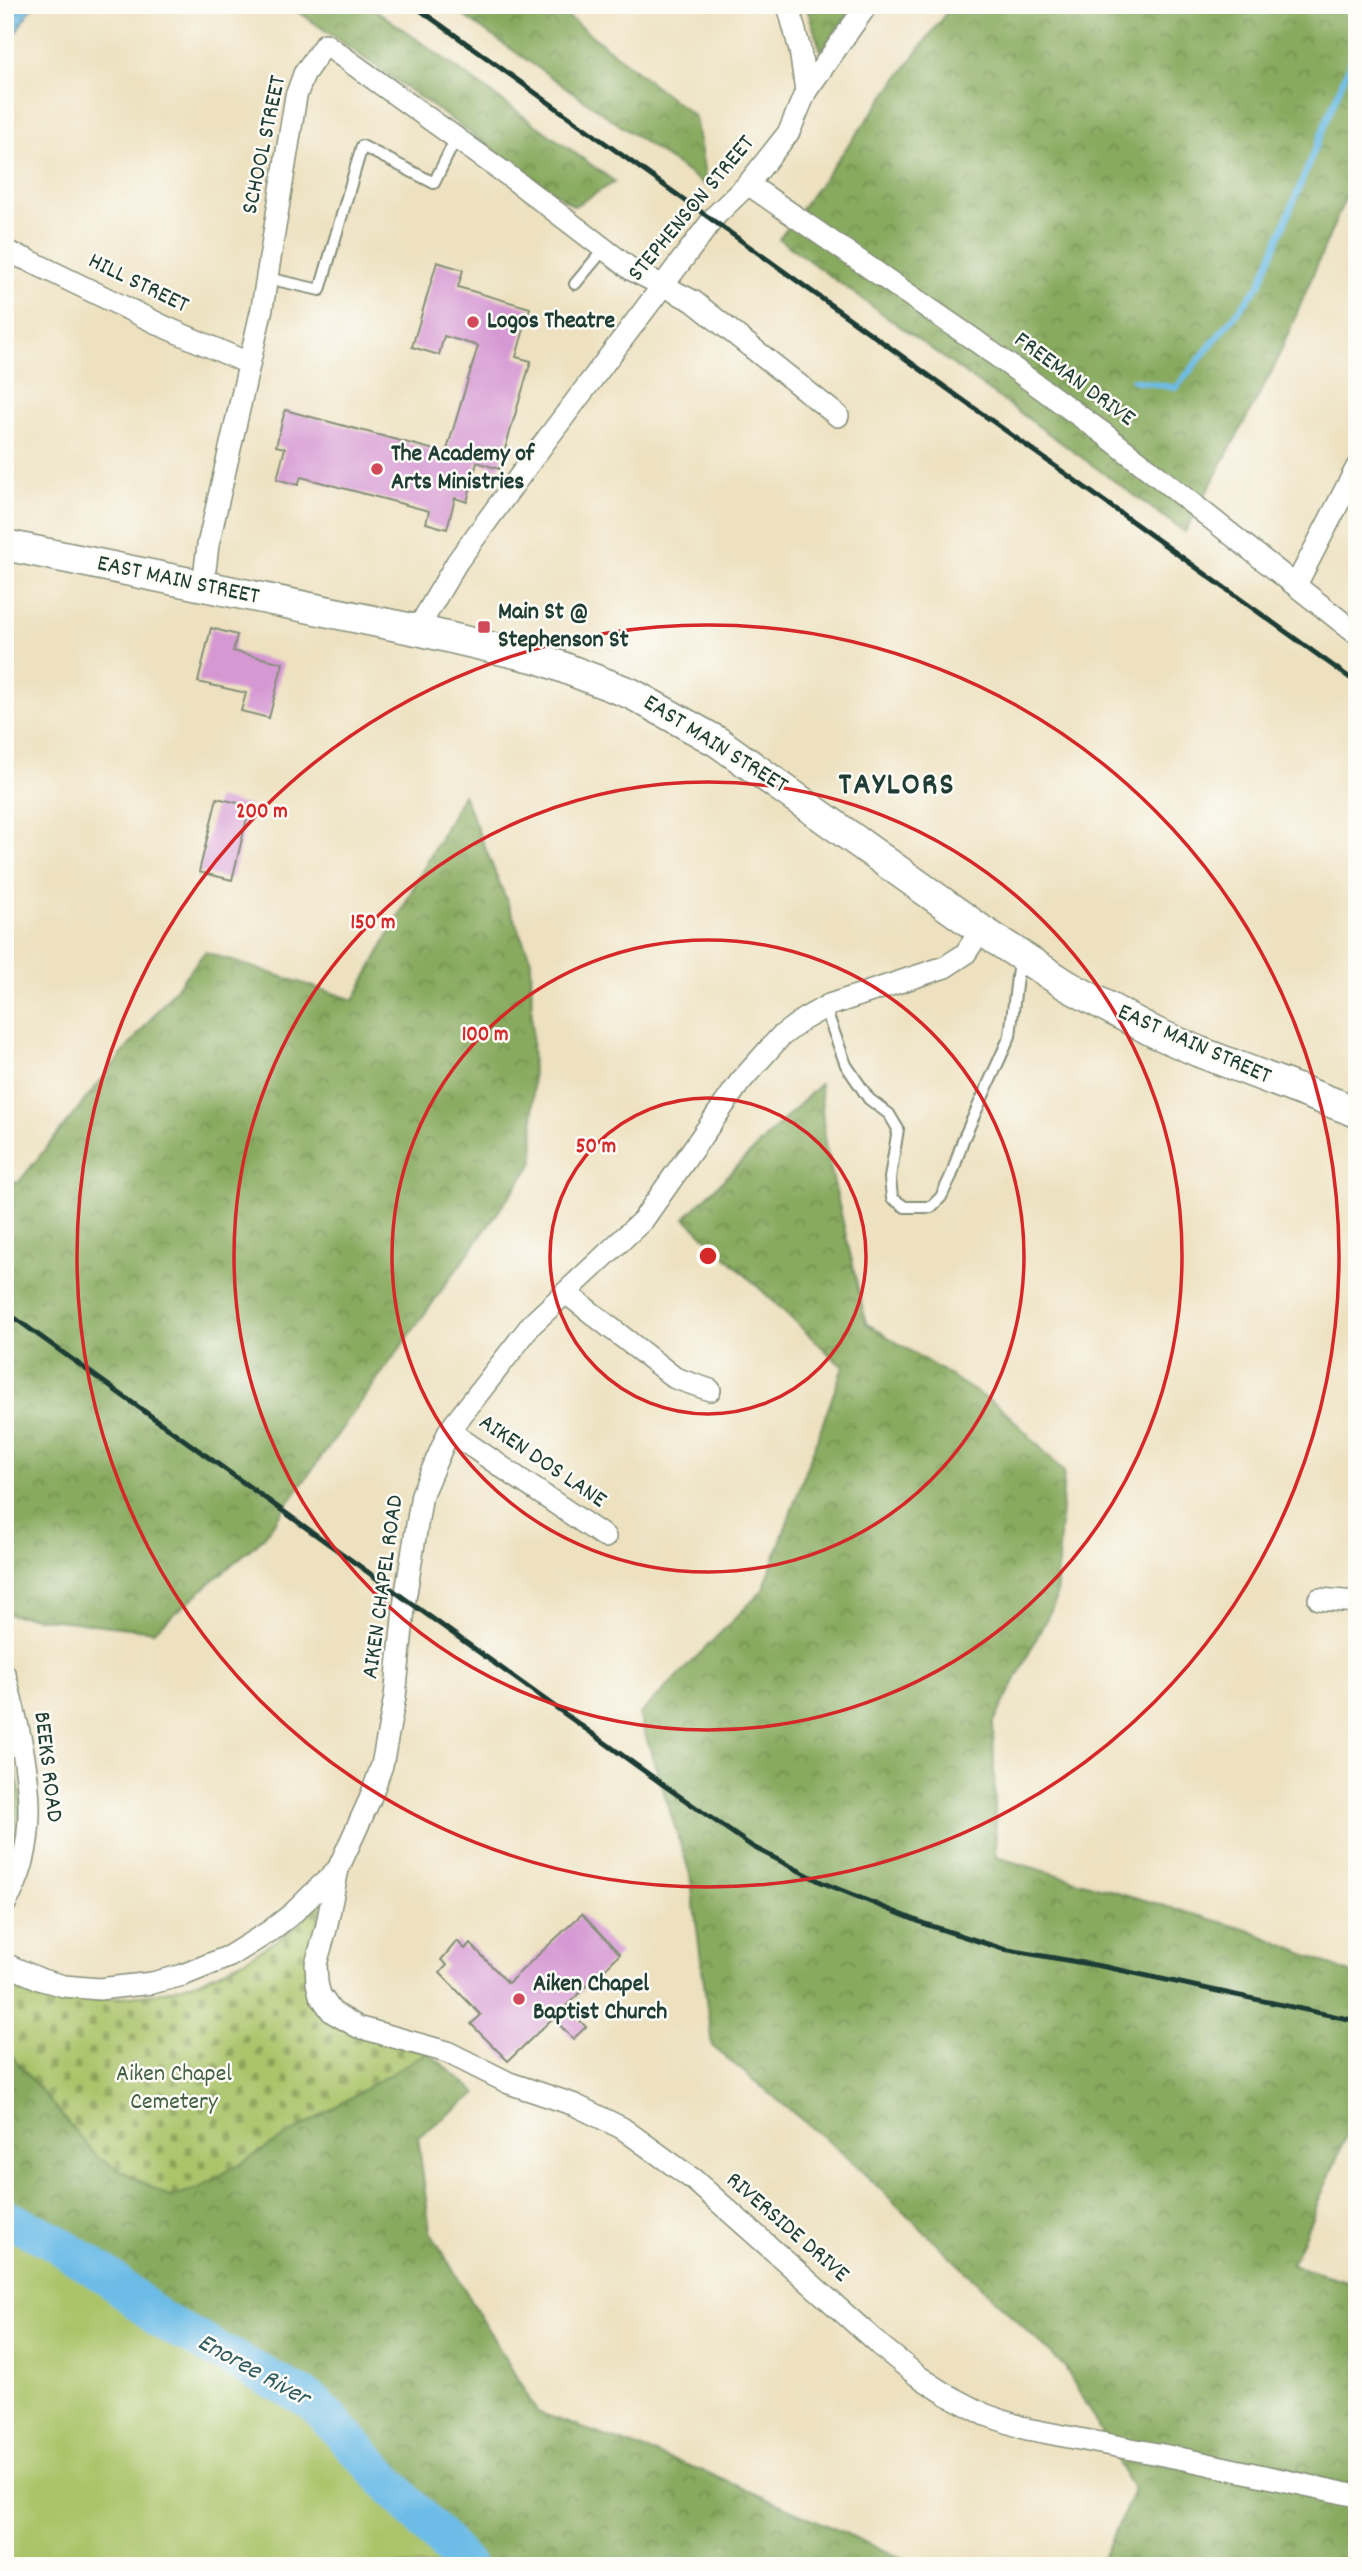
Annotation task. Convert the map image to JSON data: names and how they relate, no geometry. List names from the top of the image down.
{
  "streets": {
    "street": [
      "SCHOOL STREET",
      "STEPHENSON STREET",
      "HILL STREET",
      "FREEMAN DRIVE",
      "EAST MAIN STREET",
      "AIKEN DOS LANE",
      "AIKEN CHAPEL ROAD",
      "BEEKS ROAD",
      "RIVERSIDE DRIVE"
    ]
  },
  "crossings": [
    ["SCHOOL STREET", "STEPHENSON STREET"],
    ["SCHOOL STREET", "HILL STREET"],
    ["SCHOOL STREET", "EAST MAIN STREET"],
    ["STEPHENSON STREET", "FREEMAN DRIVE"],
    ["STEPHENSON STREET", "EAST MAIN STREET"],
    ["EAST MAIN STREET", "AIKEN CHAPEL ROAD"],
    ["AIKEN DOS LANE", "AIKEN CHAPEL ROAD"],
    ["AIKEN CHAPEL ROAD", "RIVERSIDE DRIVE"]
  ],
  "districts": ["TAYLORS"],
  "water": ["Enoree River"],
  "parks": ["Aiken Chapel Cemetery"],
  "places": {
    "other": ["Logos Theatre", "The Academy of Arts Ministries", "Aiken Chapel Baptist Church"],
    "transit": ["Main St @ Stephenson St"]
  },
  "rings": [
    "200 m",
    "150 m",
    "100 m",
    "50 m"
  ]
}
